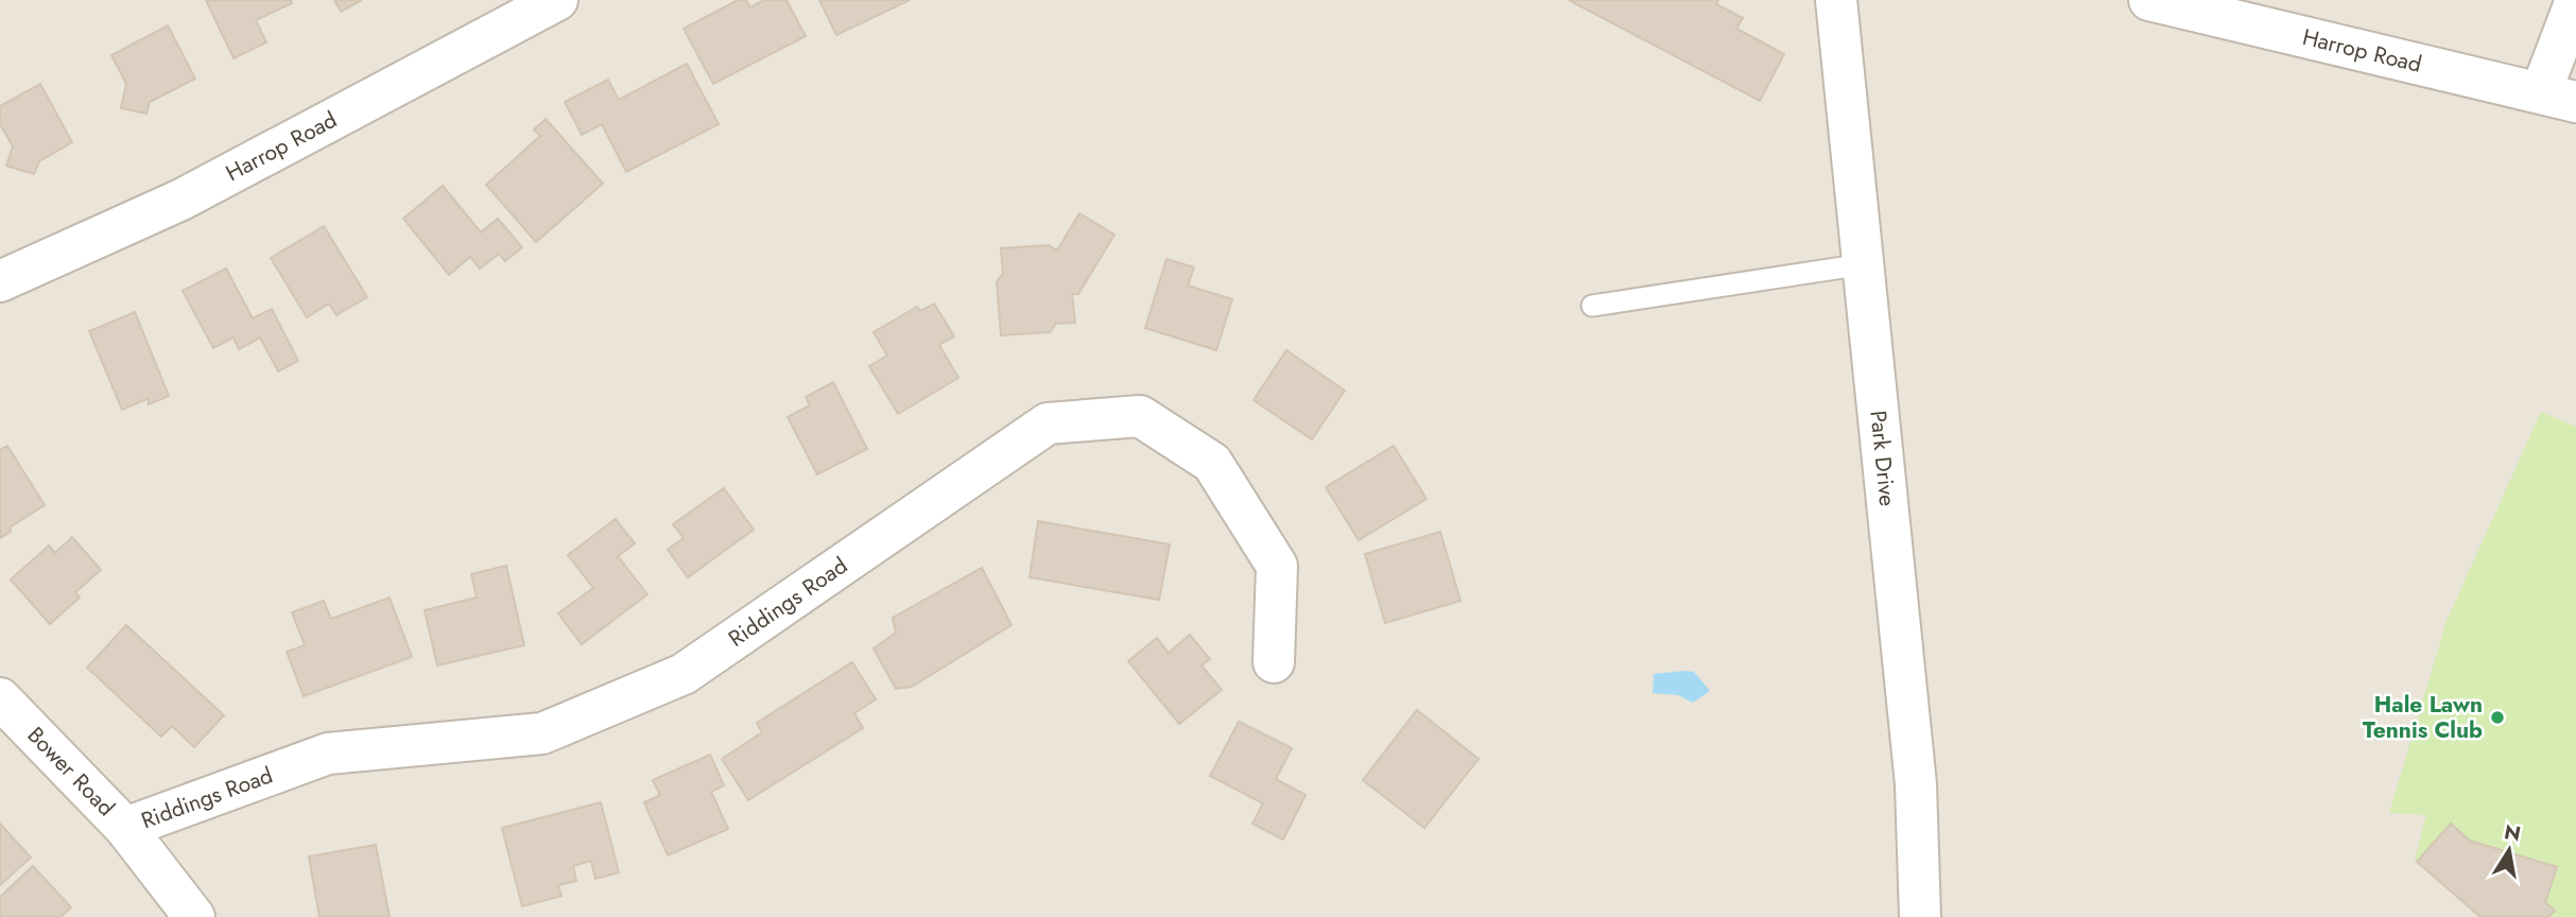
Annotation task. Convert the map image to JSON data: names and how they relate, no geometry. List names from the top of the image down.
{
  "streets": {
    "street": [
      "Harrop Road",
      "Park Drive",
      "Riddings Road",
      "Bower Road"
    ]
  },
  "crossings": [
    ["Riddings Road", "Bower Road"]
  ],
  "places": ["Hale Lawn Tennis Club"],
  "north": "top"
}
